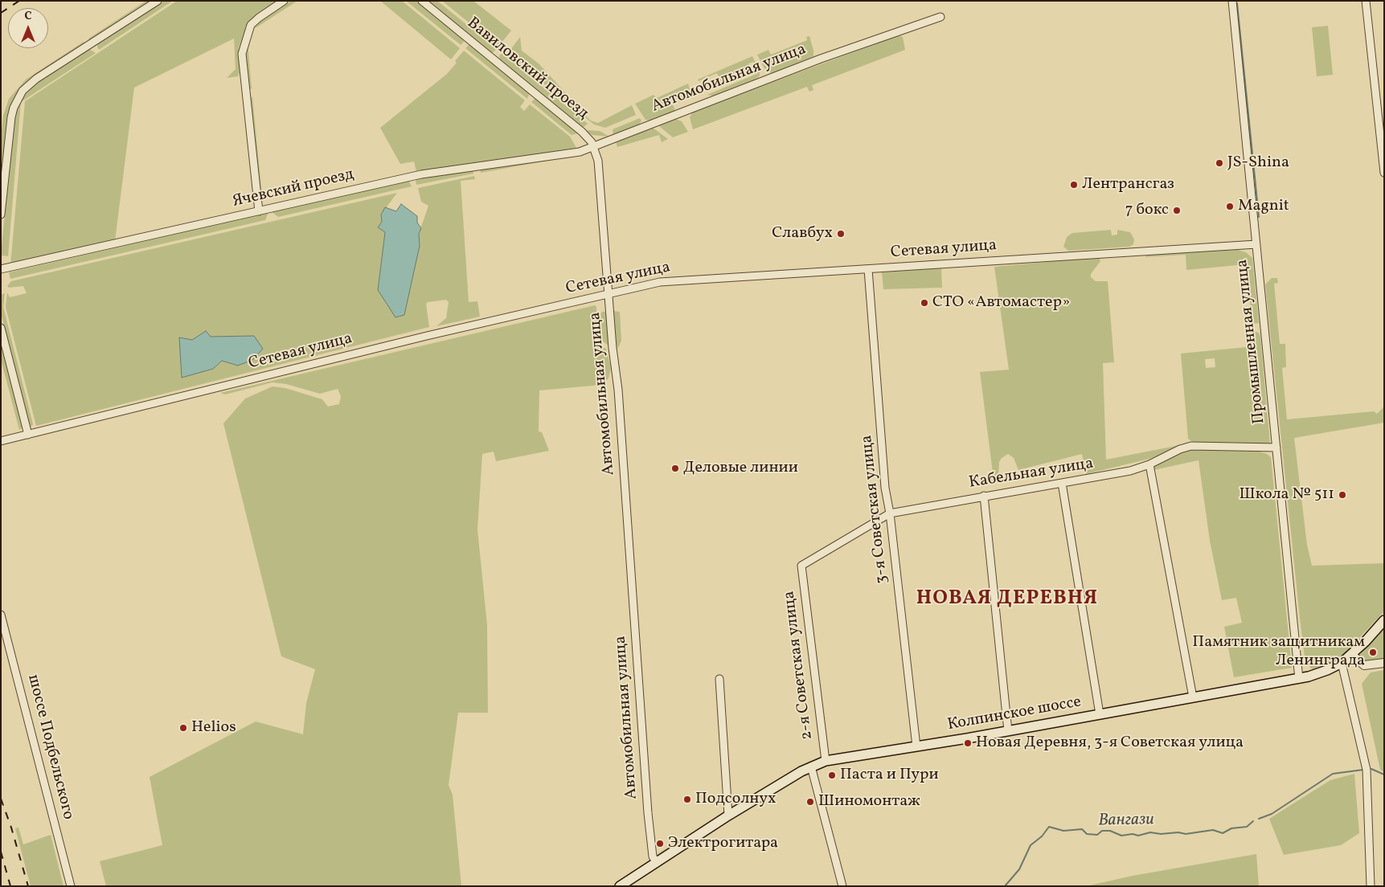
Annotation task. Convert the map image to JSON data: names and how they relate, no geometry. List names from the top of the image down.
{
  "streets": {
    "main road": ["Колпинское шоссе"],
    "street": [
      "Вавиловский проезд",
      "Автомобильная улица",
      "Ячевский проезд",
      "Сетевая улица",
      "Промышленная улица",
      "Кабельная улица",
      "3-я Советская улица",
      "2-я Советская улица",
      "шоссе Подбельского"
    ]
  },
  "crossings": [
    ["Вавиловский проезд", "Автомобильная улица"],
    ["Вавиловский проезд", "Ячевский проезд"],
    ["Автомобильная улица", "Ячевский проезд"],
    ["Автомобильная улица", "Сетевая улица"],
    ["Автомобильная улица", "Колпинское шоссе"],
    ["Сетевая улица", "Промышленная улица"],
    ["Сетевая улица", "3-я Советская улица"],
    ["Промышленная улица", "Кабельная улица"],
    ["Промышленная улица", "Колпинское шоссе"],
    ["Кабельная улица", "3-я Советская улица"],
    ["Кабельная улица", "2-я Советская улица"],
    ["3-я Советская улица", "Колпинское шоссе"],
    ["2-я Советская улица", "Колпинское шоссе"]
  ],
  "districts": ["НОВАЯ ДЕРЕВНЯ"],
  "water": ["Вангази"],
  "places": [
    "JS-Shina",
    "Лентрансгаз",
    "Magnit",
    "7 бокс",
    "Славбух",
    "СТО «Автомастер»",
    "Деловые линии",
    "Школа № 511",
    "Памятник защитникам Ленинграда",
    "Helios",
    "Новая Деревня, 3-я Советская улица",
    "Паста и Пури",
    "Подсолнух",
    "Шиномонтаж",
    "Электрогитара"
  ],
  "north": "top"
}
